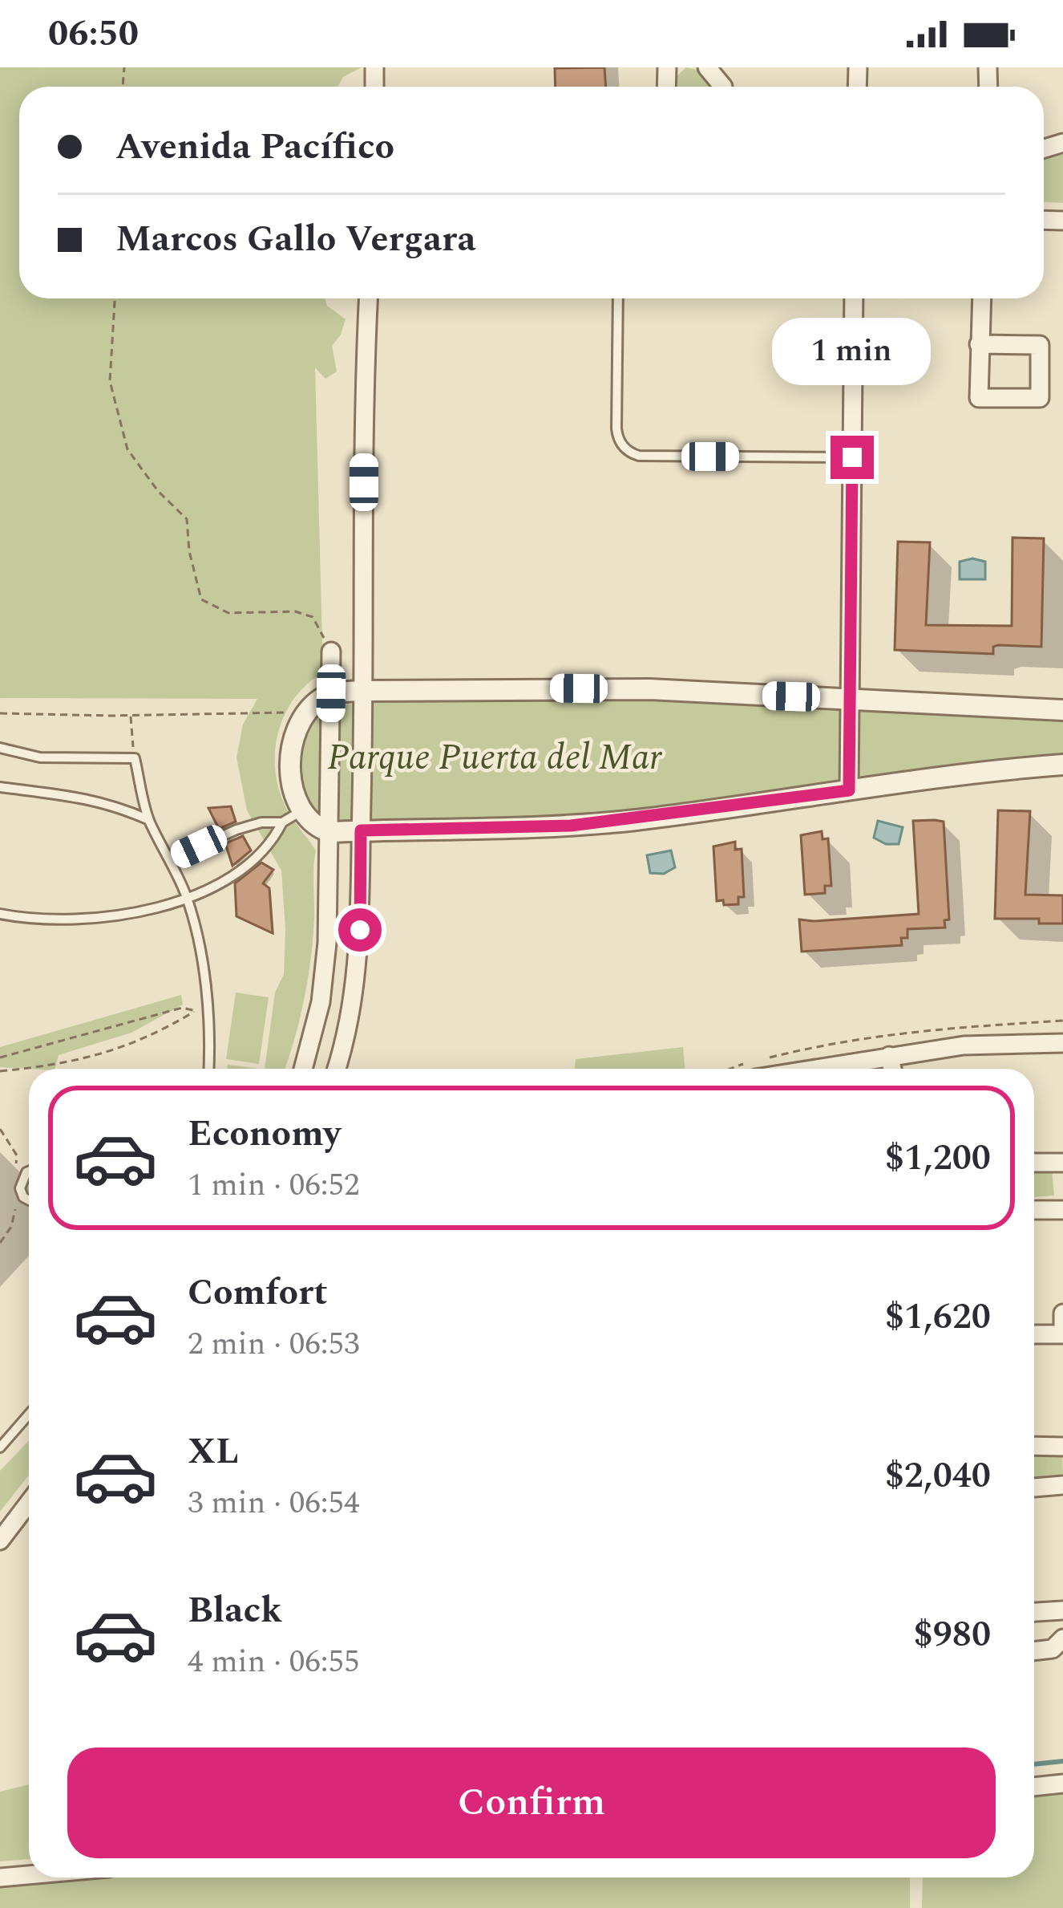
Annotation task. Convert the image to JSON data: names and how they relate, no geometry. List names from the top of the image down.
{
  "parks": ["Parque Puerta del Mar"],
  "page": {
    "status": "06:50",
    "banner": ["Avenida Pacífico", "Marcos Gallo Vergara"],
    "bubble": "1 min",
    "list": [
      {
        "name": "Economy",
        "note": "1 min · 06:52",
        "value": "$1,200"
      },
      {
        "name": "Comfort",
        "note": "2 min · 06:53",
        "value": "$1,620"
      },
      {
        "name": "XL",
        "note": "3 min · 06:54",
        "value": "$2,040"
      },
      {
        "name": "Black",
        "note": "4 min · 06:55",
        "value": "$980"
      }
    ],
    "buttons": "Confirm"
  }
}
